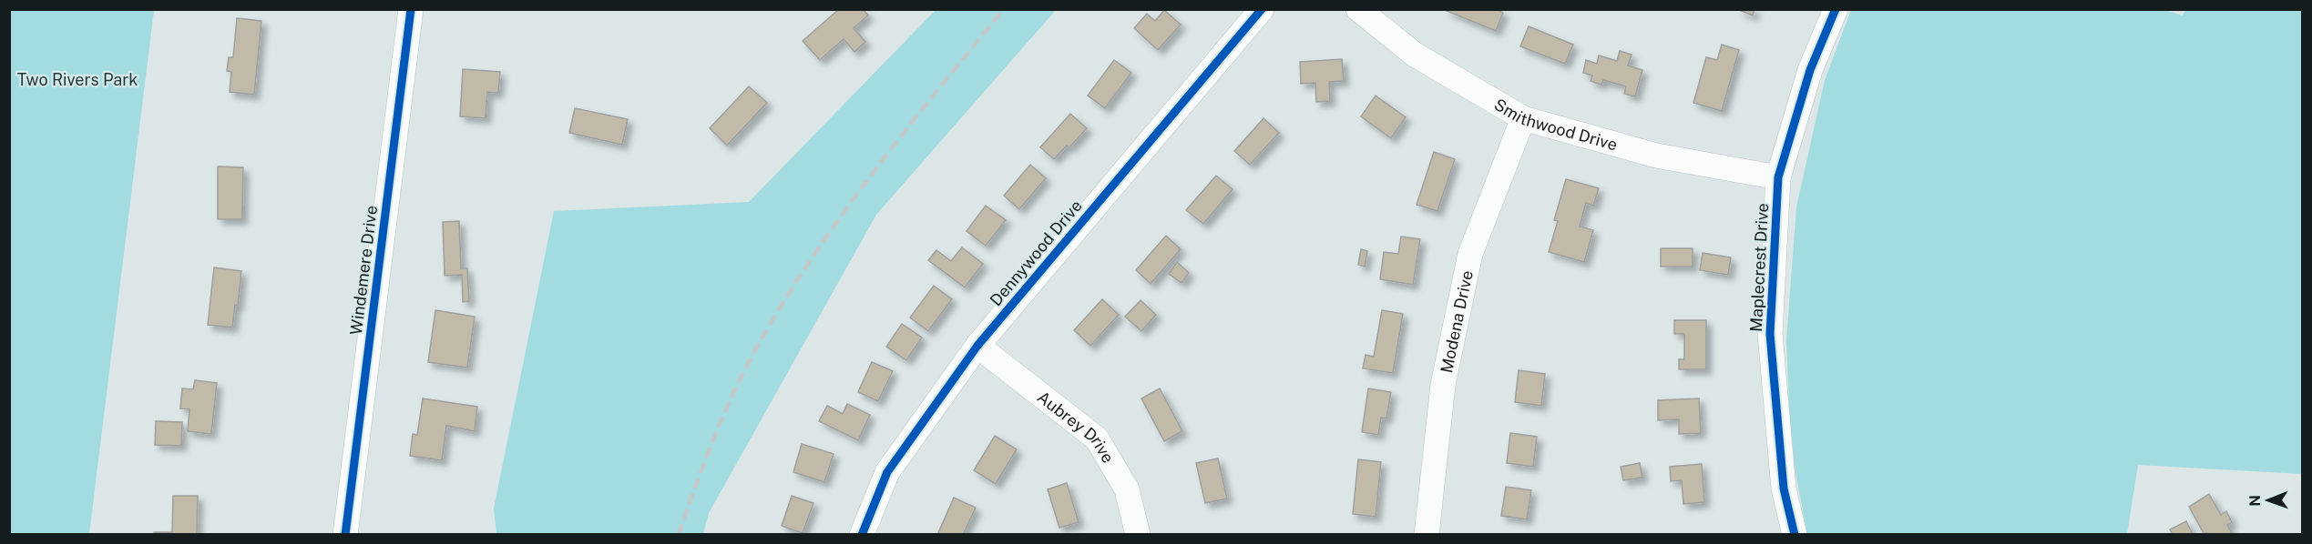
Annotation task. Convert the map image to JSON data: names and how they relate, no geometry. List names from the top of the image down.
{
  "streets": {
    "street": [
      "Smithwood Drive",
      "Dennywood Drive",
      "Maplecrest Drive",
      "Windemere Drive",
      "Modena Drive",
      "Aubrey Drive"
    ]
  },
  "crossings": [
    ["Smithwood Drive", "Maplecrest Drive"],
    ["Smithwood Drive", "Modena Drive"],
    ["Dennywood Drive", "Aubrey Drive"]
  ],
  "parks": ["Two Rivers Park"],
  "north": "left"
}
